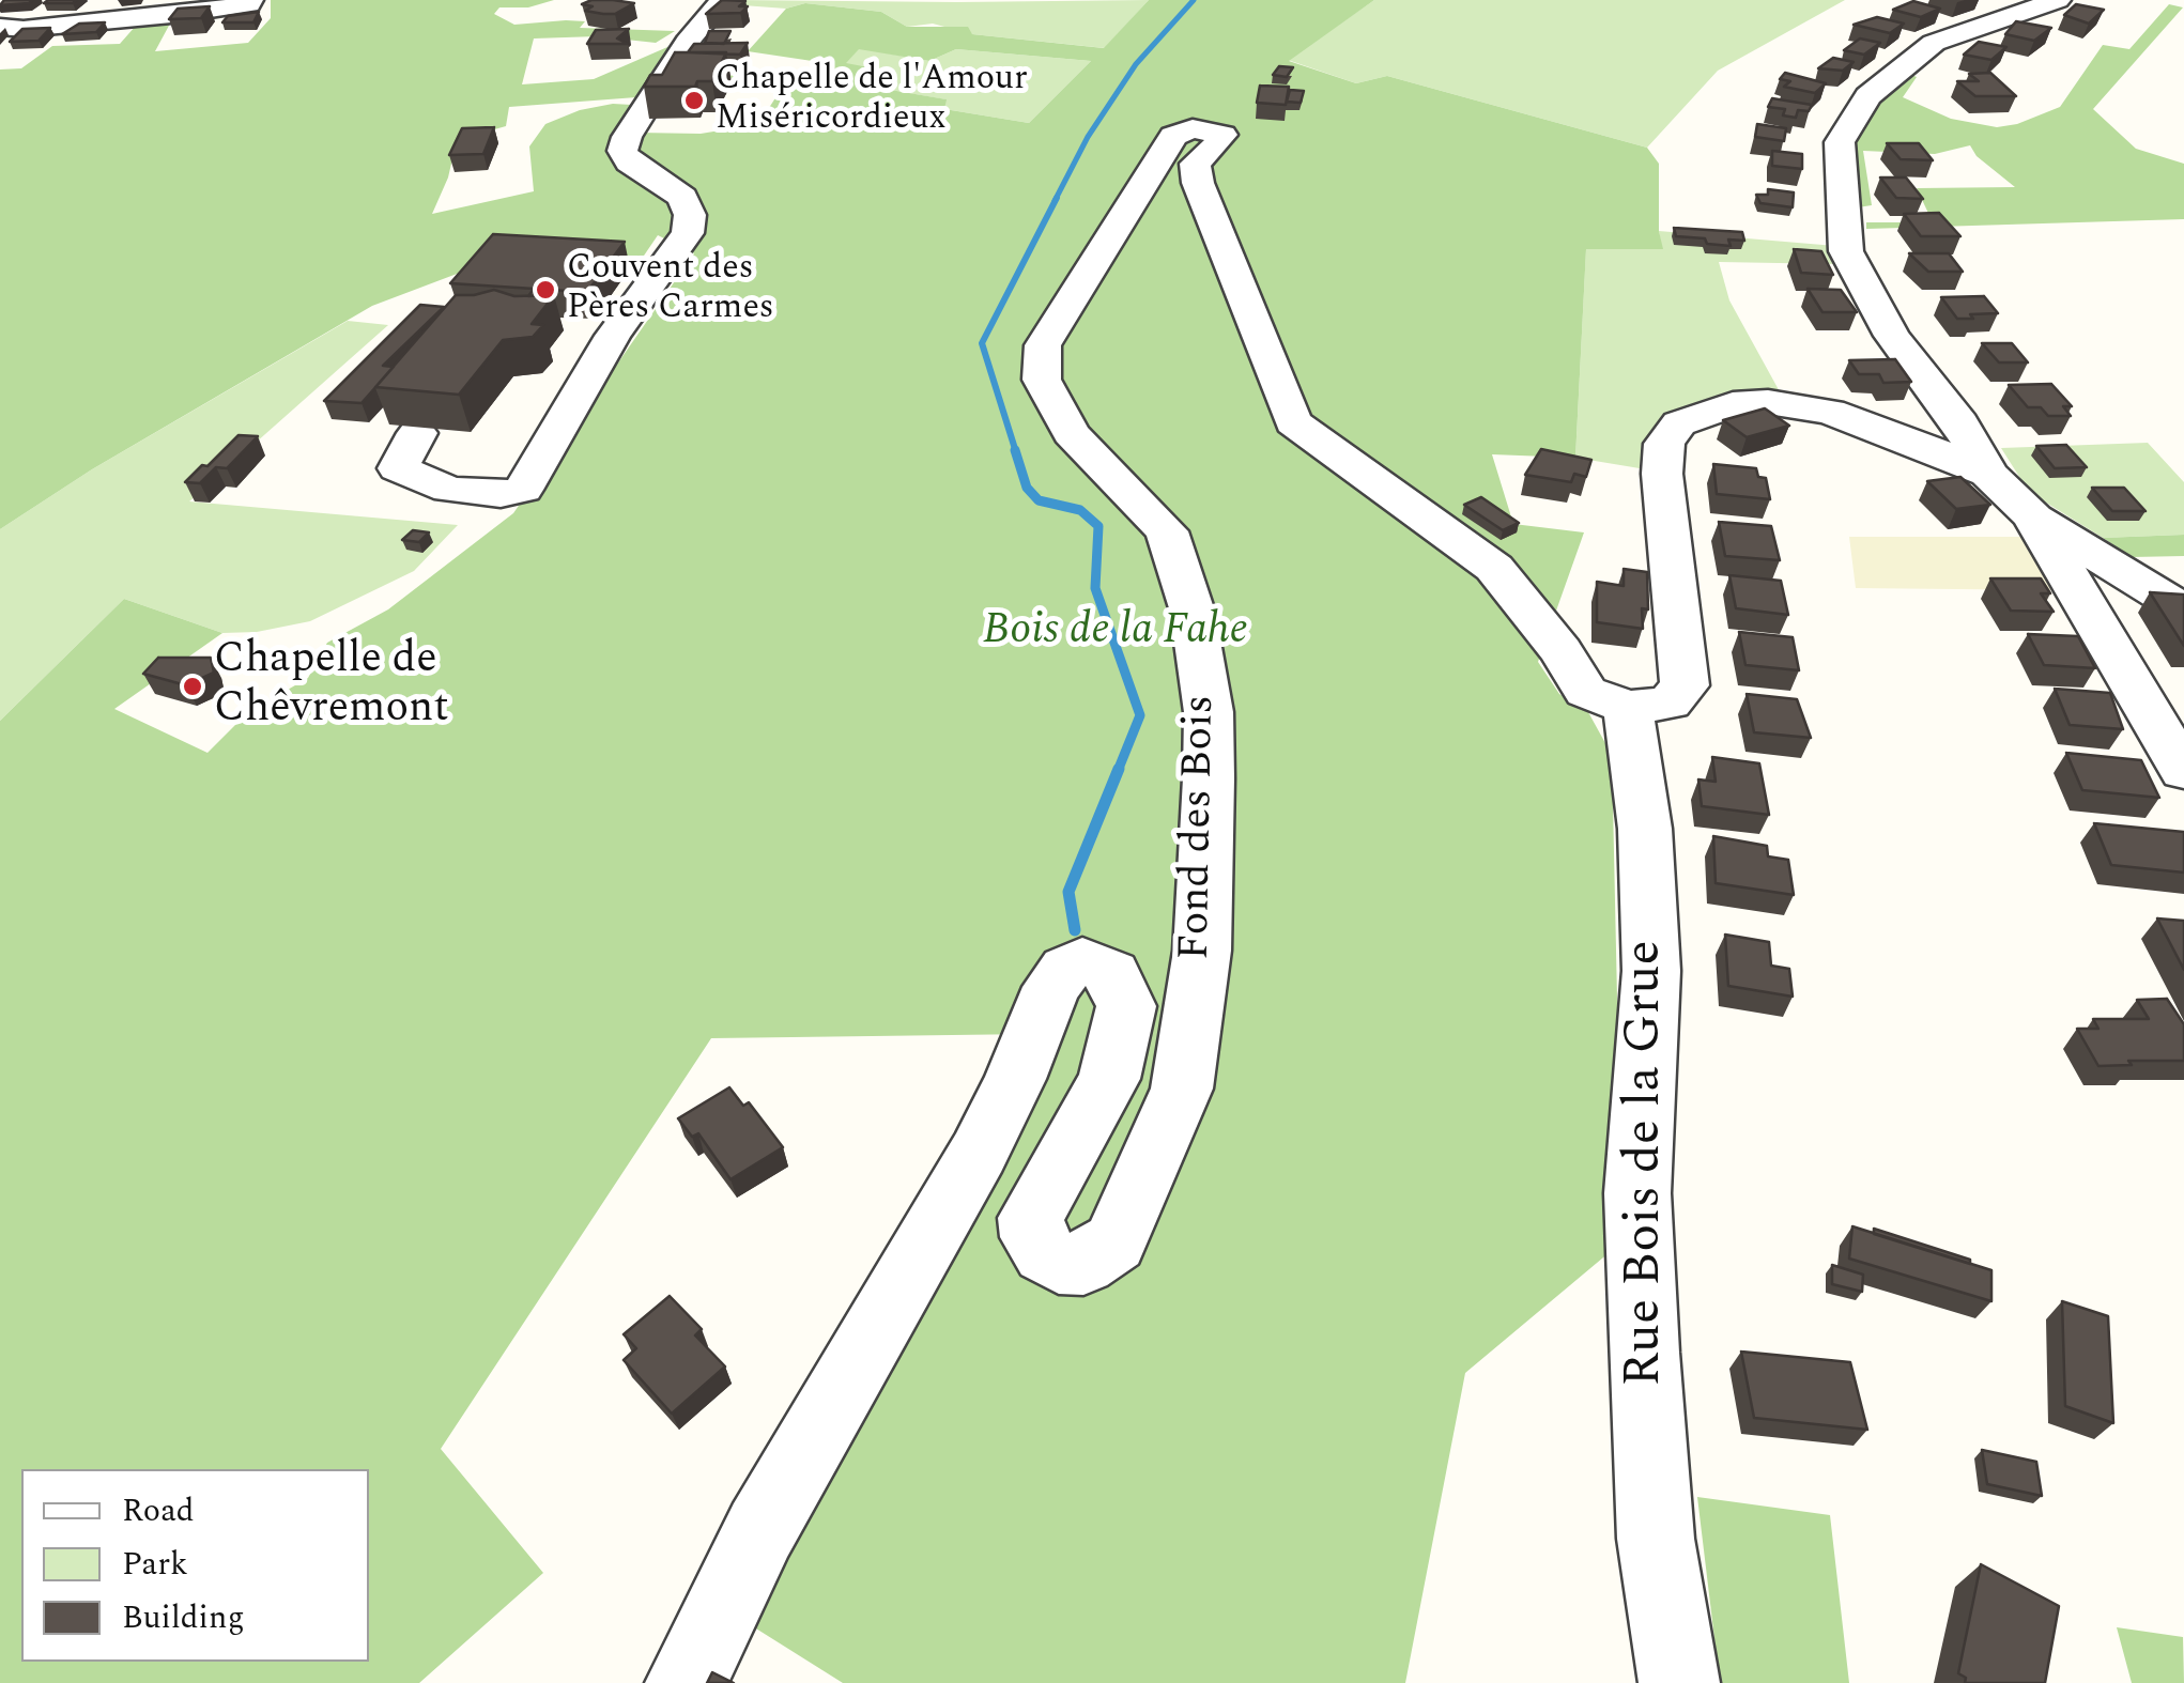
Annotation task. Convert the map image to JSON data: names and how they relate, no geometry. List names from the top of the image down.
{
  "streets": {
    "street": ["Fond des Bois", "Rue Bois de la Grue"]
  },
  "crossings": [
    ["Fond des Bois", "Rue Bois de la Grue"]
  ],
  "parks": ["Bois de la Fahe"],
  "places": ["Chapelle de l'Amour Miséricordieux", "Couvent des Pères Carmes", "Chapelle de Chêvremont"],
  "legend": ["Road", "Park", "Building"]
}
